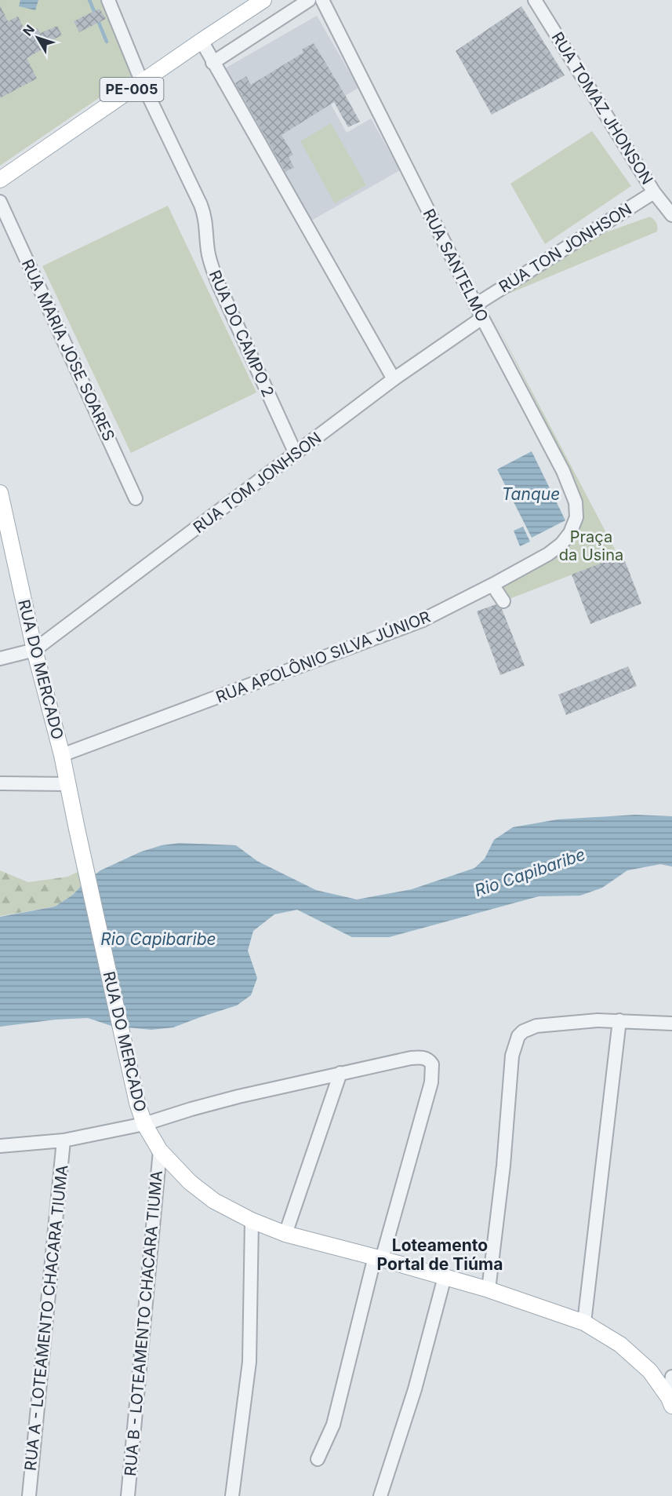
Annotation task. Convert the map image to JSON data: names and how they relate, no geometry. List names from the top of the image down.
{
  "streets": {
    "main road": ["PE-005", "RUA DO MERCADO"],
    "street": [
      "RUA TOMAZ JHONSON",
      "RUA TON JONHSON",
      "RUA SANTELMO",
      "RUA DO CAMPO 2",
      "RUA MARIA JOSE SOARES",
      "RUA TOM JONHSON",
      "RUA APOLÔNIO SILVA JÚNIOR",
      "RUA A - LOTEAMENTO CHACARA TIUMA",
      "RUA B - LOTEAMENTO CHACARA TIUMA"
    ]
  },
  "crossings": [
    ["PE-005", "RUA DO CAMPO 2"],
    ["RUA TOMAZ JHONSON", "RUA TON JONHSON"],
    ["RUA TON JONHSON", "RUA SANTELMO"],
    ["RUA SANTELMO", "RUA TOM JONHSON"],
    ["RUA SANTELMO", "RUA APOLÔNIO SILVA JÚNIOR"],
    ["RUA DO CAMPO 2", "RUA TOM JONHSON"],
    ["RUA TOM JONHSON", "RUA DO MERCADO"],
    ["RUA APOLÔNIO SILVA JÚNIOR", "RUA DO MERCADO"],
    ["RUA DO MERCADO", "RUA B - LOTEAMENTO CHACARA TIUMA"]
  ],
  "districts": ["Loteamento Portal de Tiúma"],
  "water": ["Tanque", "Rio Capibaribe"],
  "parks": ["Praça da Usina"],
  "north": "top left"
}
